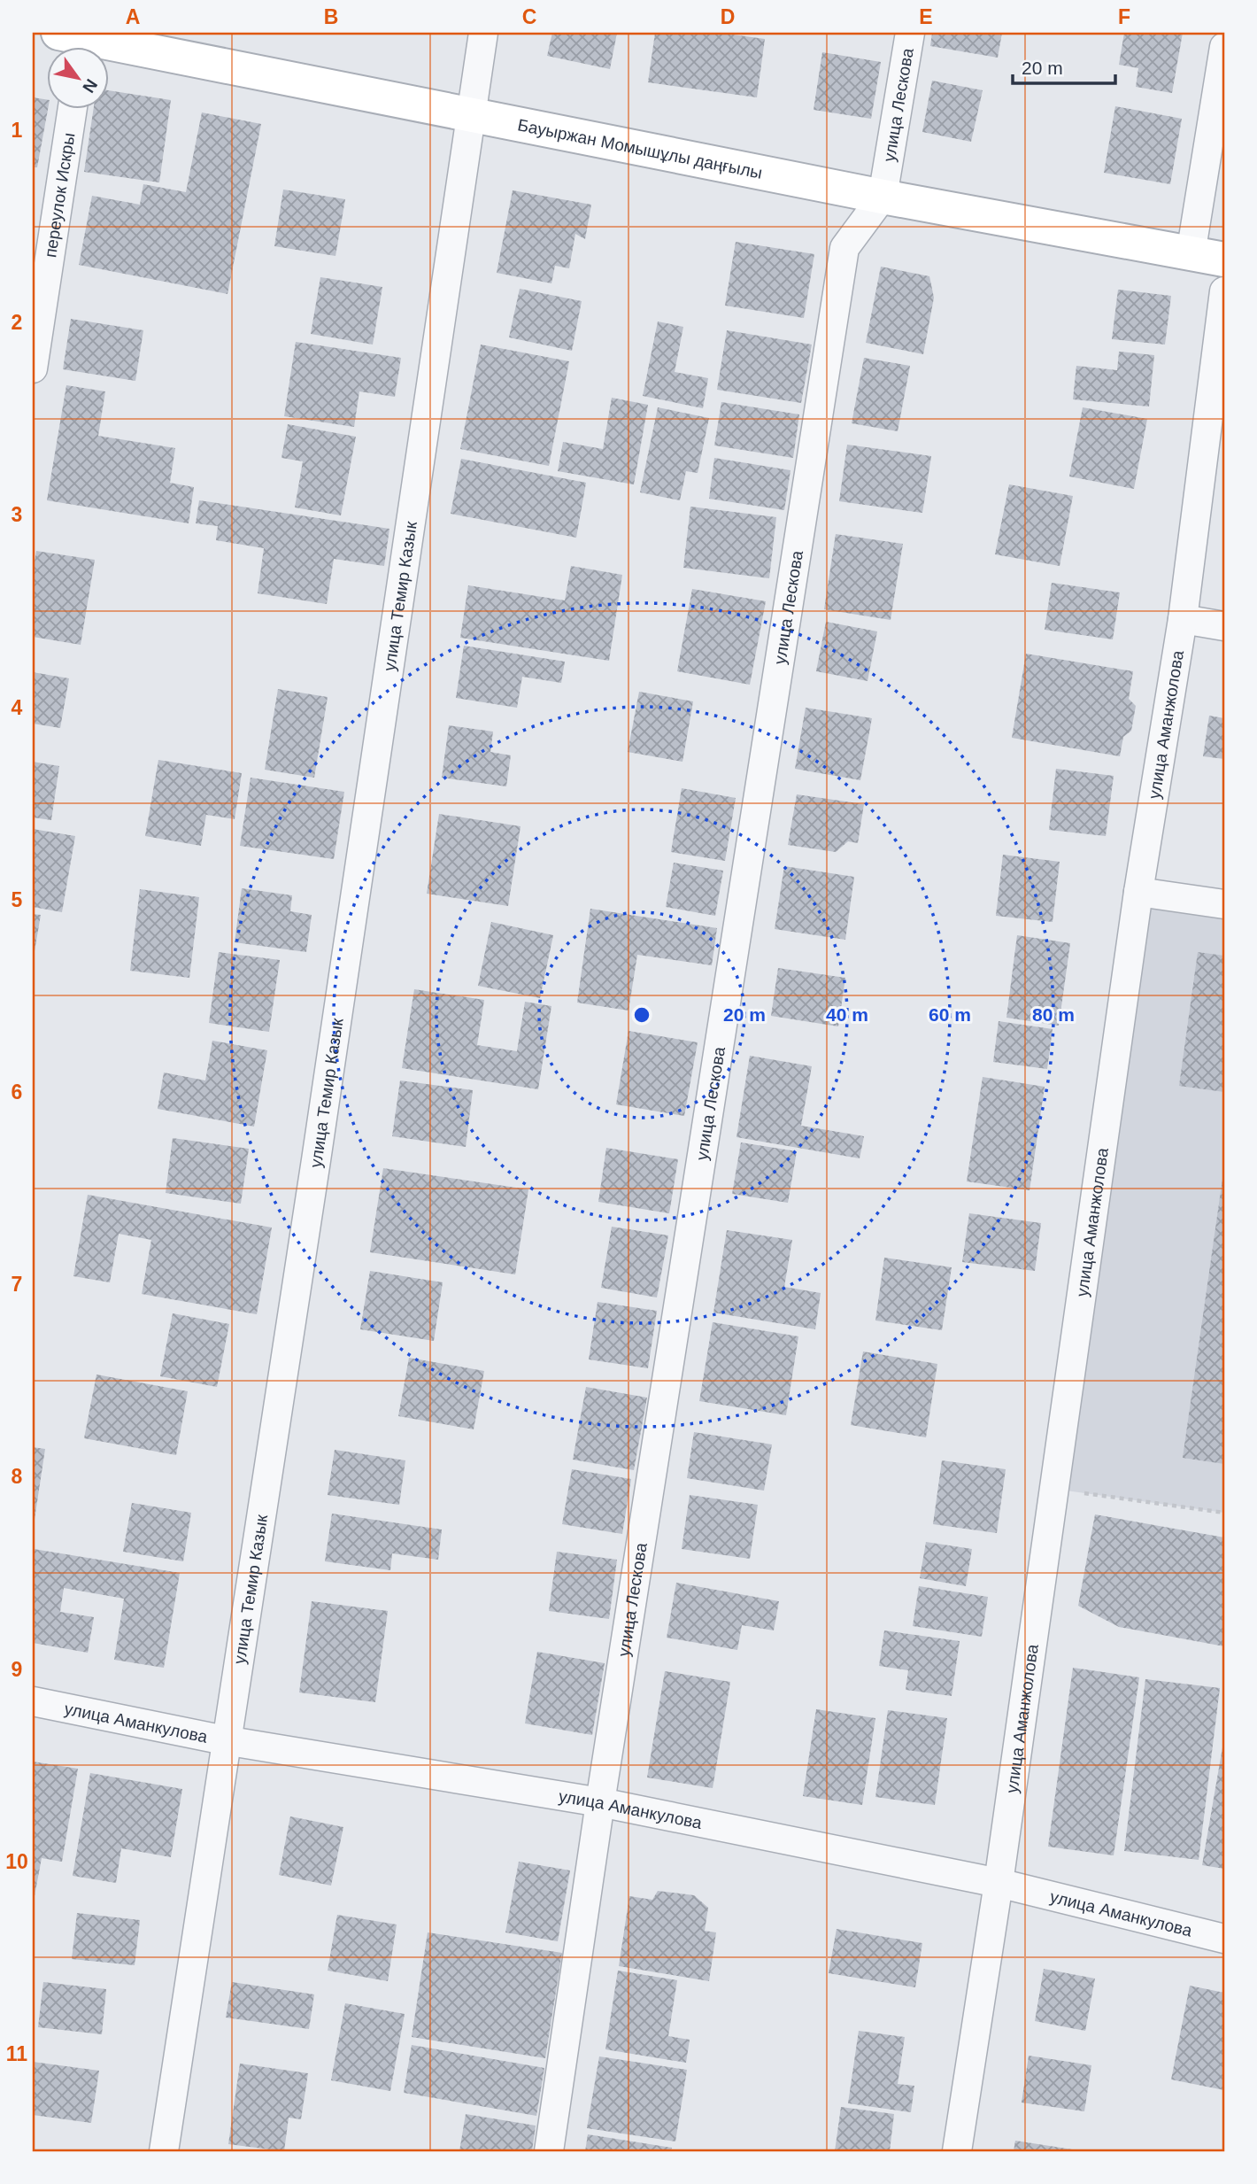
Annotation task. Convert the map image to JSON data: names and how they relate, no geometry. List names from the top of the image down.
{
  "streets": {
    "main road": ["Бауыржан Момышұлы даңғылы"],
    "street": [
      "улица Лескова",
      "переулок Искры",
      "улица Темир Казык",
      "улица Аманжолова",
      "улица Аманкулова"
    ]
  },
  "crossings": [
    ["улица Лескова", "Бауыржан Момышұлы даңғылы"],
    ["улица Лескова", "улица Аманкулова"],
    ["Бауыржан Момышұлы даңғылы", "улица Темир Казык"],
    ["улица Темир Казык", "улица Аманкулова"],
    ["улица Аманжолова", "улица Аманкулова"]
  ],
  "scale_bar": "20 m",
  "north": "bottom right",
  "grid": {
    "columns": [
      "A",
      "B",
      "C",
      "D",
      "E",
      "F"
    ],
    "rows": [
      "1",
      "2",
      "3",
      "4",
      "5",
      "6",
      "7",
      "8",
      "9",
      "10",
      "11"
    ]
  },
  "rings": [
    "20 m",
    "40 m",
    "60 m",
    "80 m"
  ]
}
